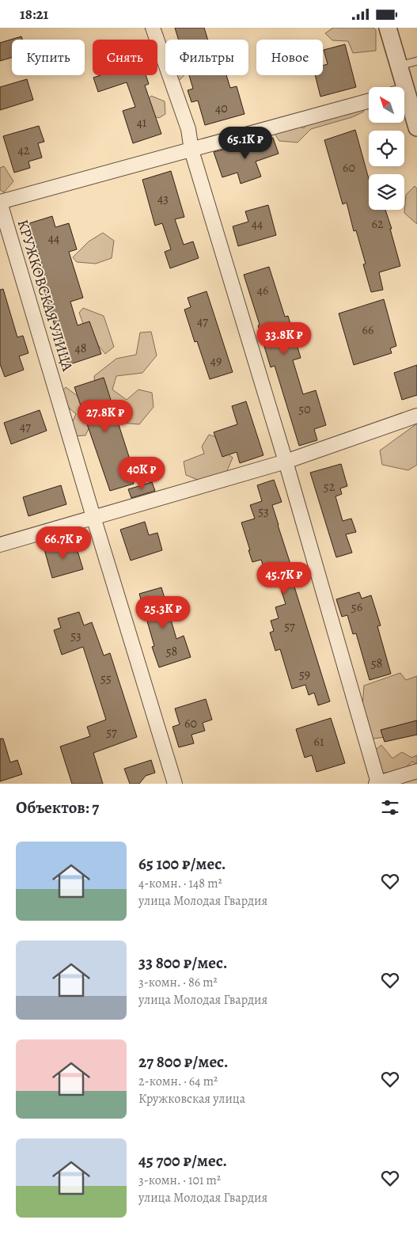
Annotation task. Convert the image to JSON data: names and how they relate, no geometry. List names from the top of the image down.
{
  "streets": {
    "street": ["КРУЖКОВСКАЯ УЛИЦА"]
  },
  "house_numbers": [
    "40",
    "41",
    "42",
    "60",
    "43",
    "44",
    "62",
    "44",
    "46",
    "47",
    "66",
    "48",
    "49",
    "50",
    "47",
    "52",
    "53",
    "56",
    "57",
    "53",
    "58",
    "58",
    "59",
    "55",
    "60",
    "57",
    "61"
  ],
  "north": "top left",
  "page": {
    "status": "18:21",
    "chip": [
      "Купить",
      "Снять",
      "Фильтры",
      "Новое"
    ],
    "price": [
      "65.1K ₽",
      "33.8K ₽",
      "27.8K ₽",
      "40K ₽",
      "66.7K ₽",
      "45.7K ₽",
      "25.3K ₽"
    ],
    "heading": "Объектов: 7",
    "list": [
      {
        "name": "65 100 ₽/мес.",
        "note": "4-комн. · 148 m² · улица Молодая Гвардия"
      },
      {
        "name": "33 800 ₽/мес.",
        "note": "3-комн. · 86 m² · улица Молодая Гвардия"
      },
      {
        "name": "27 800 ₽/мес.",
        "note": "2-комн. · 64 m² · Кружковская улица"
      },
      {
        "name": "45 700 ₽/мес.",
        "note": "3-комн. · 101 m² · улица Молодая Гвардия"
      }
    ]
  }
}
